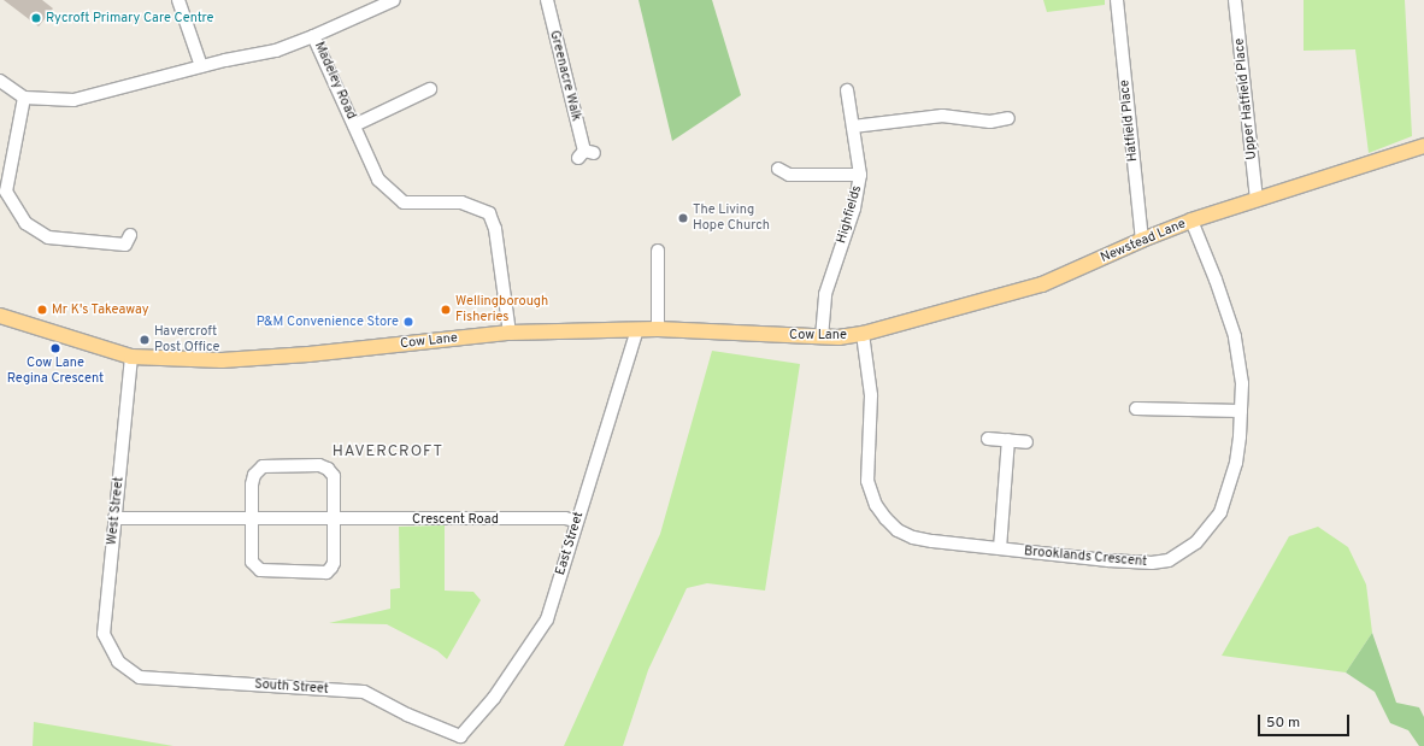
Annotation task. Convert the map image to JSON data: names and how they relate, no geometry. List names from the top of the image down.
{
  "streets": {
    "main road": ["Newstead Lane", "Cow Lane"],
    "street": [
      "Greenacre Walk",
      "Madeley Road",
      "Upper Hatfield Place",
      "Hatfield Place",
      "Highfields",
      "West Street",
      "Crescent Road",
      "East Street",
      "Brooklands Crescent",
      "South Street"
    ]
  },
  "crossings": [
    ["Madeley Road", "Cow Lane"],
    ["Upper Hatfield Place", "Newstead Lane"],
    ["Hatfield Place", "Newstead Lane"],
    ["Highfields", "Cow Lane"],
    ["Newstead Lane", "Cow Lane"],
    ["Newstead Lane", "Brooklands Crescent"],
    ["Cow Lane", "West Street"],
    ["Cow Lane", "East Street"],
    ["Cow Lane", "Brooklands Crescent"],
    ["West Street", "Crescent Road"],
    ["West Street", "South Street"],
    ["Crescent Road", "East Street"],
    ["East Street", "South Street"]
  ],
  "districts": ["HAVERCROFT"],
  "places": [
    "Rycroft Primary Care Centre",
    "The Living Hope Church",
    "Mr K's Takeaway",
    "Wellingborough Fisheries",
    "P&M Convenience Store",
    "Havercroft Post Office",
    "Cow Lane Regina Crescent"
  ],
  "scale_bar": "50 m"
}
